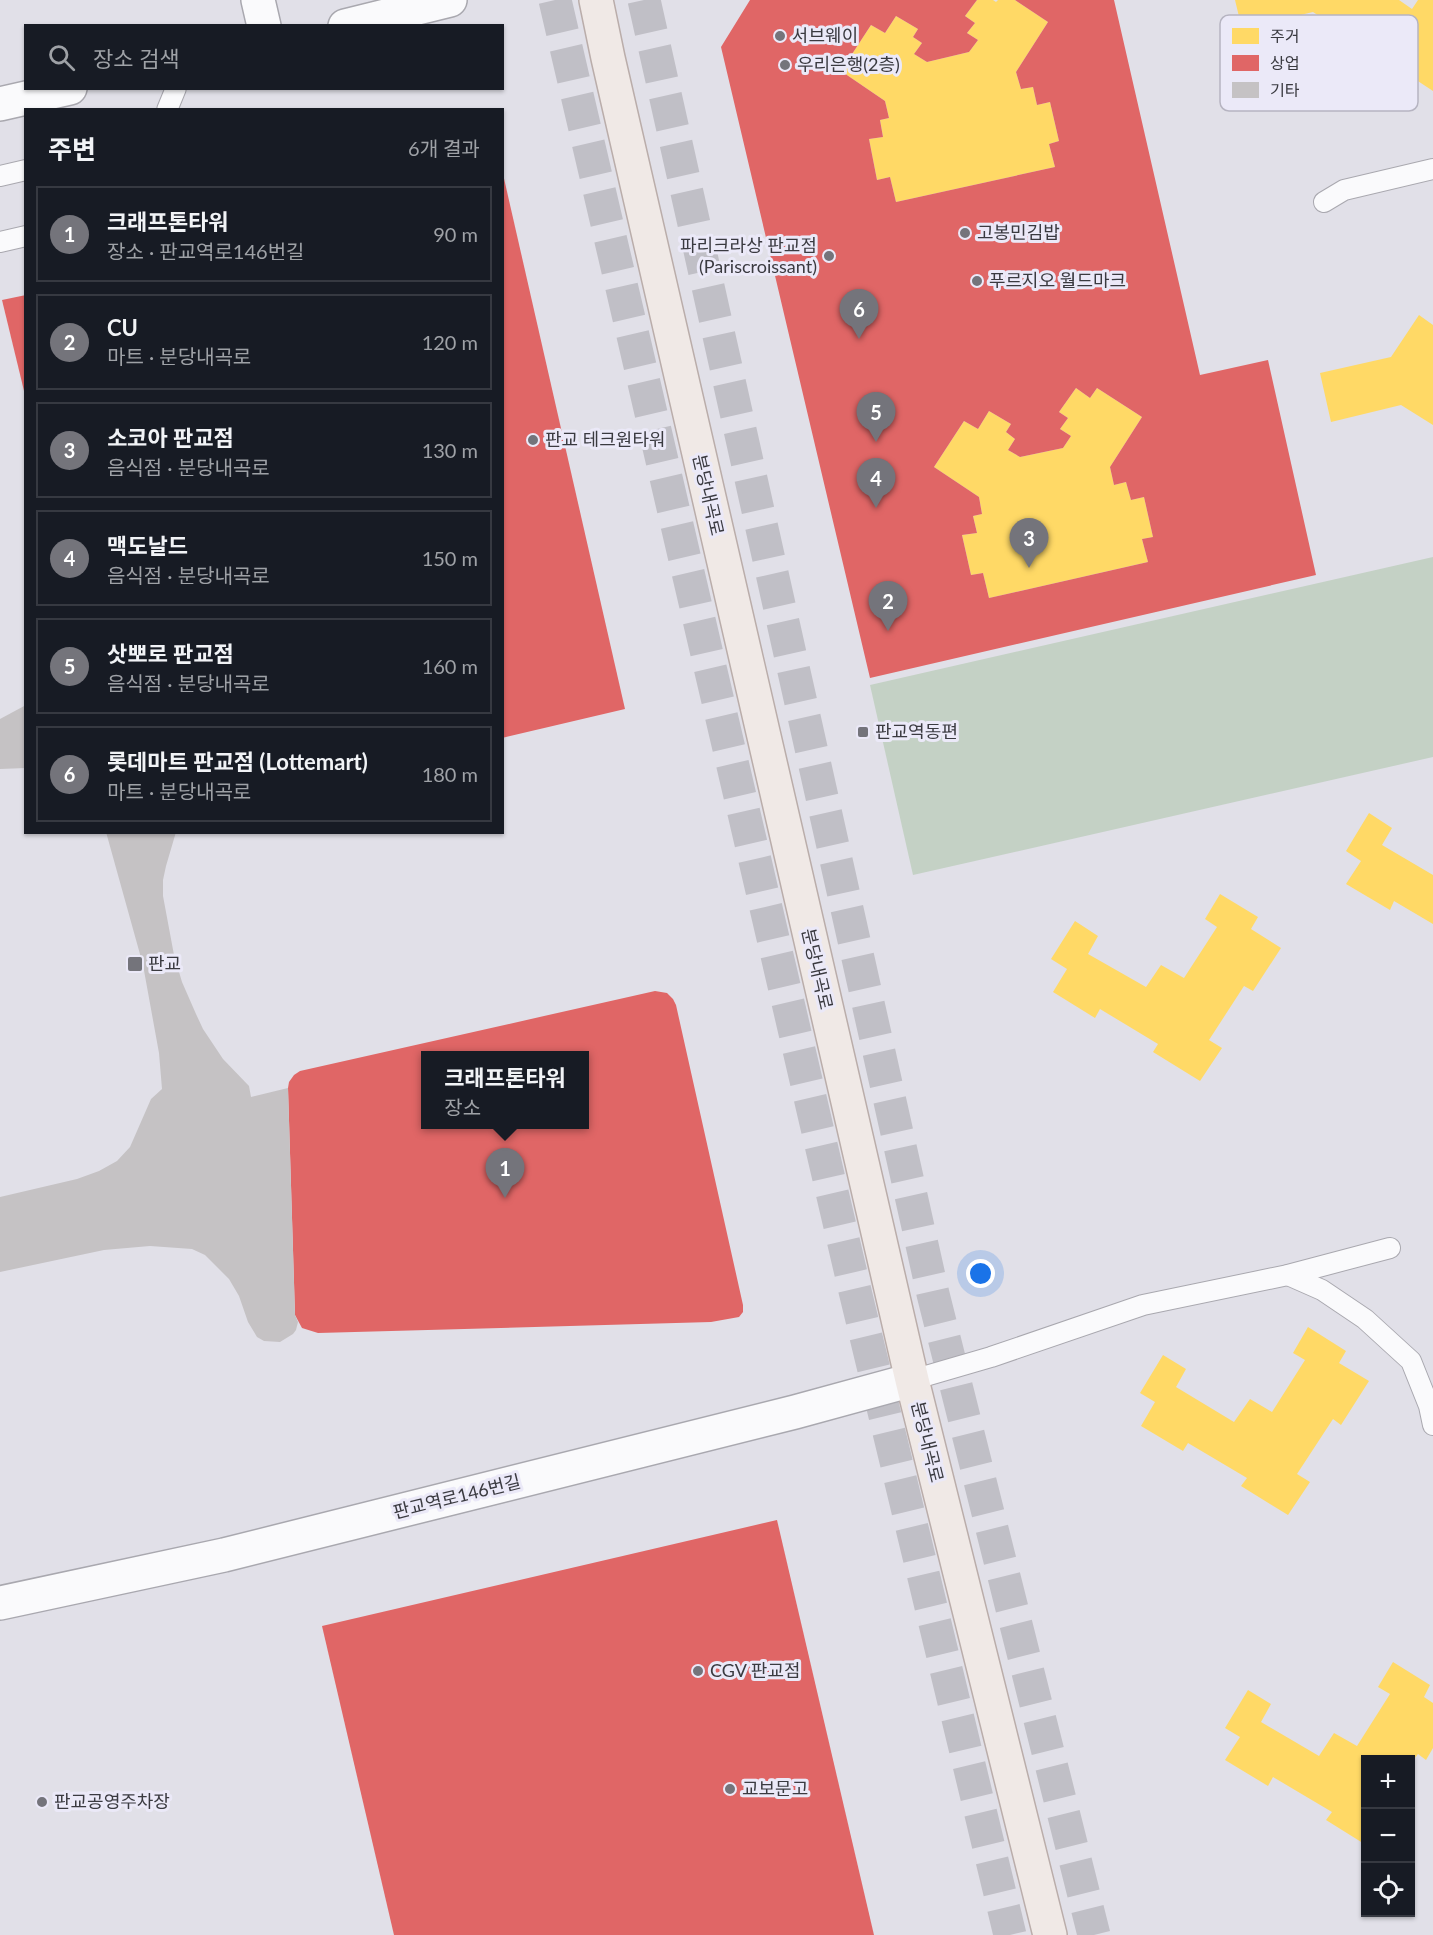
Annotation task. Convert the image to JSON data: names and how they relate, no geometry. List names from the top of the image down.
{
  "streets": {
    "main road": ["분당내곡로"],
    "street": ["판교역로146번길"]
  },
  "crossings": [
    ["분당내곡로", "판교역로146번길"]
  ],
  "places": {
    "other": [
      "서브웨이",
      "우리은행(2층)",
      "고봉민김밥",
      "파리크라상 판교점 (Pariscroissant)",
      "푸르지오 월드마크",
      "판교 테크원타워",
      "CGV 판교점",
      "교보문고",
      "판교공영주차장"
    ],
    "transit": ["판교역동편", "판교"]
  },
  "legend": ["주거", "상업", "기타"],
  "page": {
    "search": "장소 검색",
    "heading": ["주변", "6개 결과"],
    "list": [
      {
        "mark": "1",
        "name": "크래프톤타워",
        "note": "장소 · 판교역로146번길",
        "value": "90 m"
      },
      {
        "mark": "2",
        "name": "CU",
        "note": "마트 · 분당내곡로",
        "value": "120 m"
      },
      {
        "mark": "3",
        "name": "소코아 판교점",
        "note": "음식점 · 분당내곡로",
        "value": "130 m"
      },
      {
        "mark": "4",
        "name": "맥도날드",
        "note": "음식점 · 분당내곡로",
        "value": "150 m"
      },
      {
        "mark": "5",
        "name": "삿뽀로 판교점",
        "note": "음식점 · 분당내곡로",
        "value": "160 m"
      },
      {
        "mark": "6",
        "name": "롯데마트 판교점 (Lottemart)",
        "note": "마트 · 분당내곡로",
        "value": "180 m"
      }
    ],
    "pins": [
      "6",
      "5",
      "4",
      "3",
      "2",
      "1"
    ],
    "popup": ["크래프톤타워", "장소"],
    "map_buttons": ["+", "−"]
  }
}
